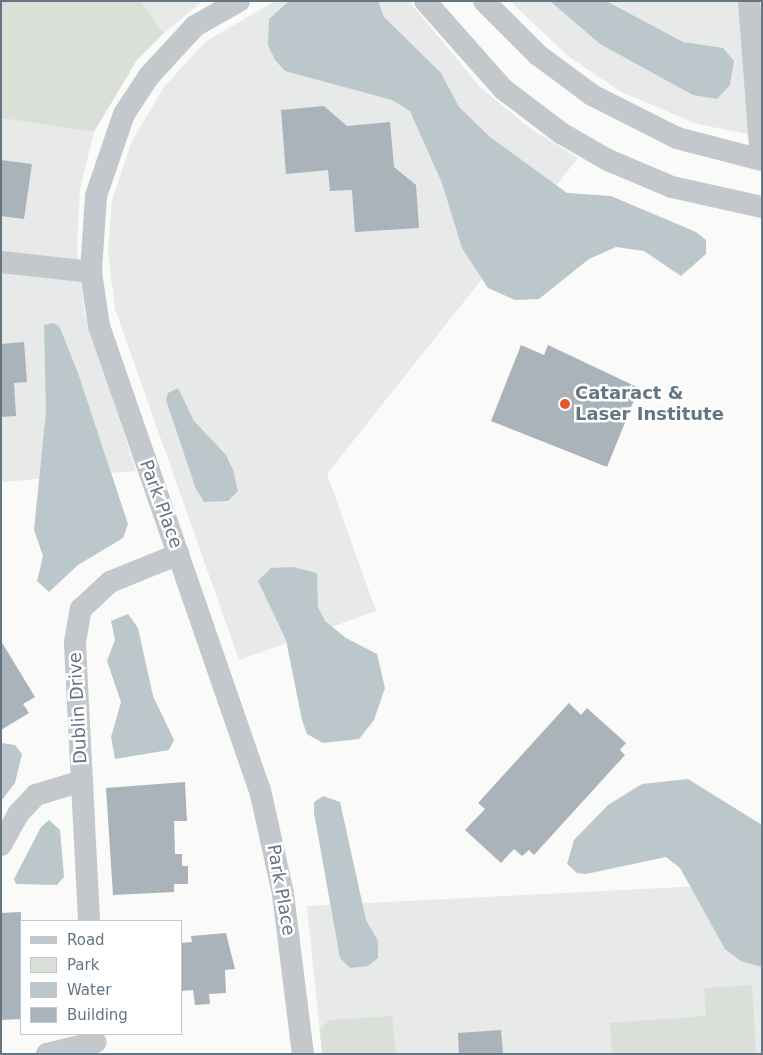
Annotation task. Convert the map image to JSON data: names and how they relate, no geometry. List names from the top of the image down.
{
  "streets": {
    "street": ["Park Place", "Dublin Drive"]
  },
  "crossings": [
    ["Park Place", "Dublin Drive"]
  ],
  "places": ["Cataract & Laser Institute"],
  "legend": [
    "Road",
    "Park",
    "Water",
    "Building"
  ]
}
